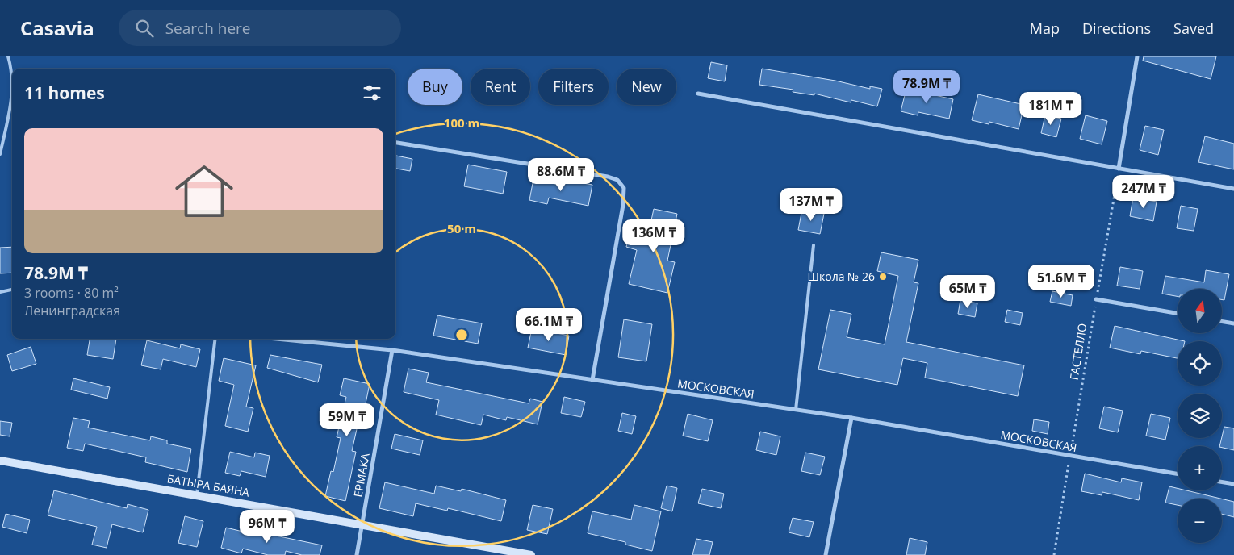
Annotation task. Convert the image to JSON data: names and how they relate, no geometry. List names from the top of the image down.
{
  "streets": {
    "street": ["МОСКОВСКАЯ", "ЕРМАКА", "БАТЫРА БАЯНА"],
    "path": ["ГАСТЕЛЛО"]
  },
  "crossings": [
    ["ГАСТЕЛЛО", "МОСКОВСКАЯ"],
    ["МОСКОВСКАЯ", "ЕРМАКА"],
    ["ЕРМАКА", "БАТЫРА БАЯНА"]
  ],
  "places": ["Школа № 26"],
  "north": "top",
  "page": {
    "header": "Casavia",
    "search": "Search here",
    "nav": ["Map", "Directions", "Saved"],
    "chip": [
      "Buy",
      "Rent",
      "Filters",
      "New"
    ],
    "heading": "11 homes",
    "price": [
      "78.9M ₸",
      "181M ₸",
      "88.6M ₸",
      "247M ₸",
      "137M ₸",
      "136M ₸",
      "51.6M ₸",
      "65M ₸",
      "66.1M ₸",
      "59M ₸",
      "96M ₸"
    ],
    "list": [
      {
        "name": "78.9M ₸",
        "note": "3 rooms · 80 m² · Ленинградская"
      }
    ],
    "map_buttons": ["+", "−"]
  },
  "rings": ["100 m", "50 m"]
}
